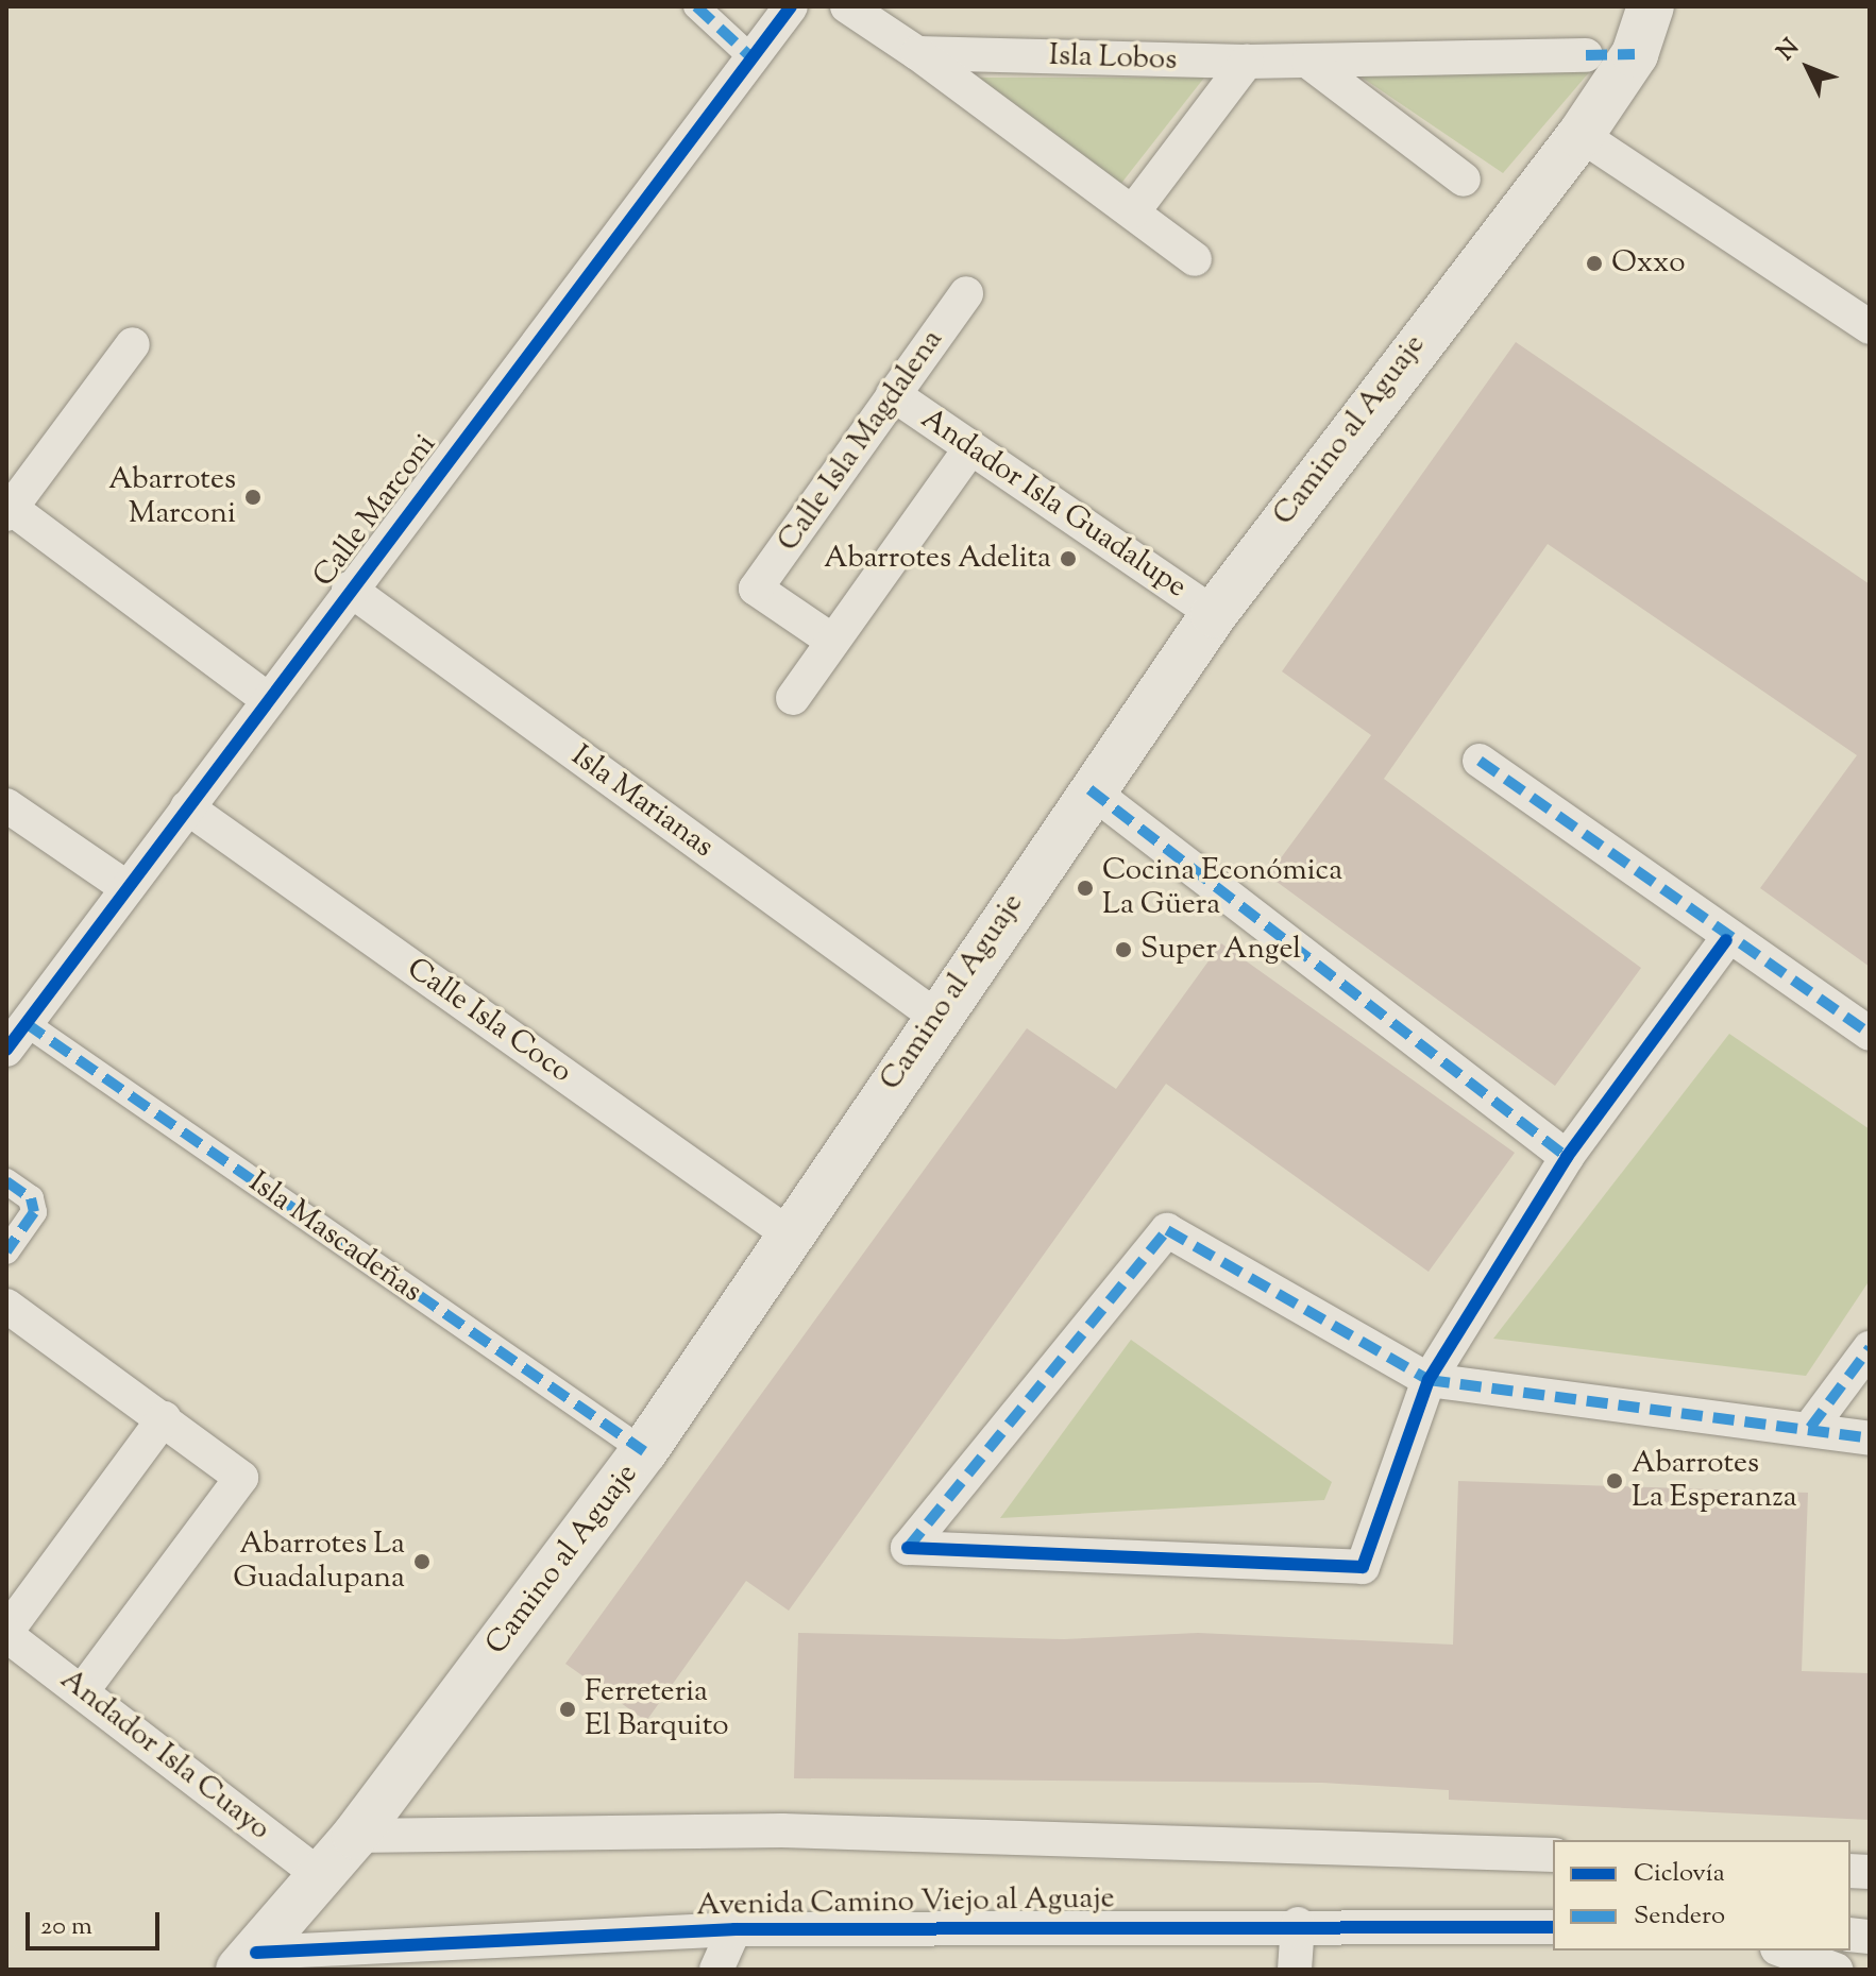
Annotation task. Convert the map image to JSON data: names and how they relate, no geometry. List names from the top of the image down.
{
  "streets": {
    "main road": ["Camino al Aguaje"],
    "street": [
      "Isla Lobos",
      "Calle Isla Magdalena",
      "Andador Isla Guadalupe",
      "Calle Marconi",
      "Isla Marianas",
      "Calle Isla Coco",
      "Isla Mascadeñas",
      "Andador Isla Cuayo",
      "Avenida Camino Viejo al Aguaje"
    ]
  },
  "crossings": [
    ["Camino al Aguaje", "Andador Isla Guadalupe"],
    ["Camino al Aguaje", "Isla Marianas"],
    ["Camino al Aguaje", "Calle Isla Coco"],
    ["Camino al Aguaje", "Isla Mascadeñas"],
    ["Camino al Aguaje", "Andador Isla Cuayo"],
    ["Camino al Aguaje", "Avenida Camino Viejo al Aguaje"],
    ["Calle Isla Magdalena", "Andador Isla Guadalupe"],
    ["Calle Marconi", "Isla Marianas"],
    ["Calle Marconi", "Calle Isla Coco"],
    ["Calle Marconi", "Isla Mascadeñas"]
  ],
  "places": [
    "Oxxo",
    "Abarrotes Marconi",
    "Abarrotes Adelita",
    "Cocina Económica La Güera",
    "Super Angel",
    "Abarrotes La Esperanza",
    "Abarrotes La Guadalupana",
    "Ferreteria El Barquito"
  ],
  "legend": ["Ciclovía", "Sendero"],
  "scale_bar": "20 m",
  "north": "top left"
}
